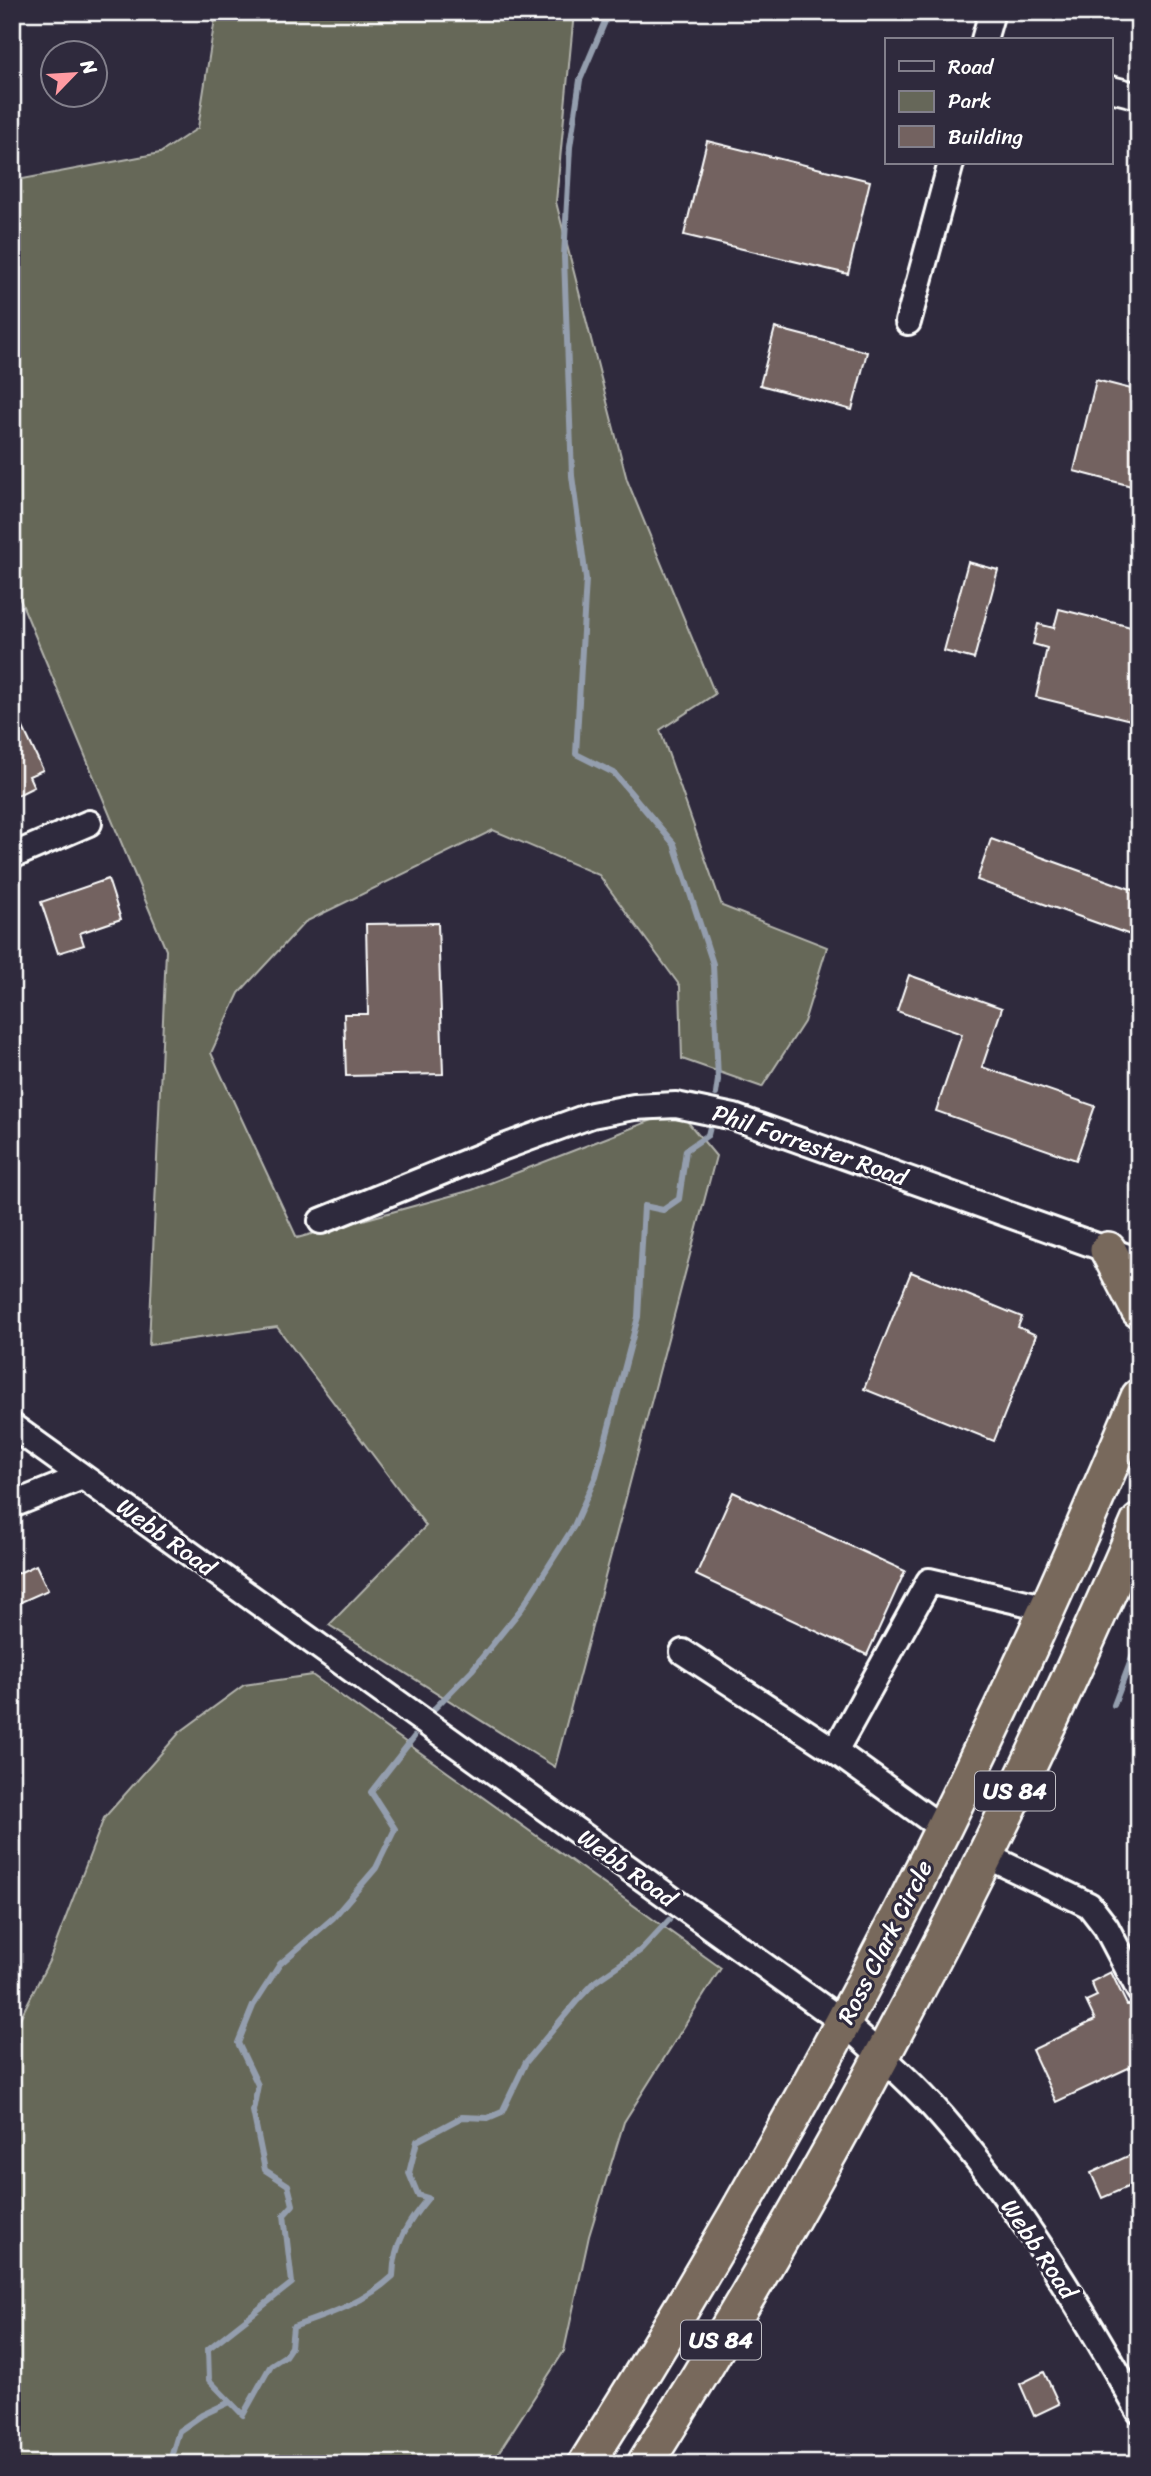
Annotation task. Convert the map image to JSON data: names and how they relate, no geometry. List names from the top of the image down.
{
  "streets": {
    "highway": ["US 84", "Ross Clark Circle"],
    "street": ["Phil Forrester Road", "Webb Road"]
  },
  "crossings": [
    ["Webb Road", "Ross Clark Circle"]
  ],
  "legend": ["Road", "Park", "Building"],
  "north": "top right"
}
